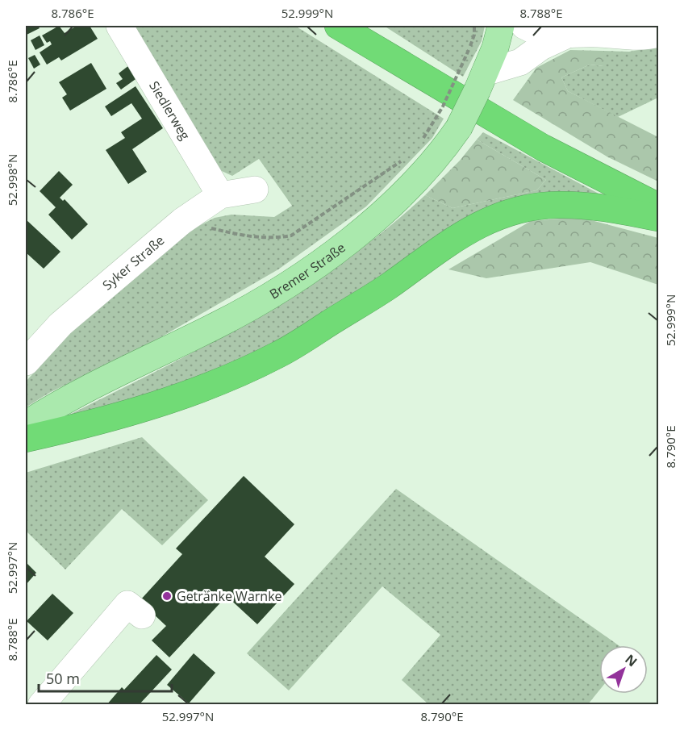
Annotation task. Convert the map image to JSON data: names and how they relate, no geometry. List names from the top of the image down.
{
  "streets": {
    "main road": ["Bremer Straße"],
    "street": ["Siedlerweg", "Syker Straße"]
  },
  "crossings": [
    ["Siedlerweg", "Syker Straße"]
  ],
  "places": ["Getränke Warnke"],
  "scale_bar": "50 m",
  "north": "top right",
  "coordinates": [
    "8.786°E",
    "52.999°N",
    "8.788°E",
    "52.998°N",
    "8.790°E",
    "52.997°N"
  ]
}
